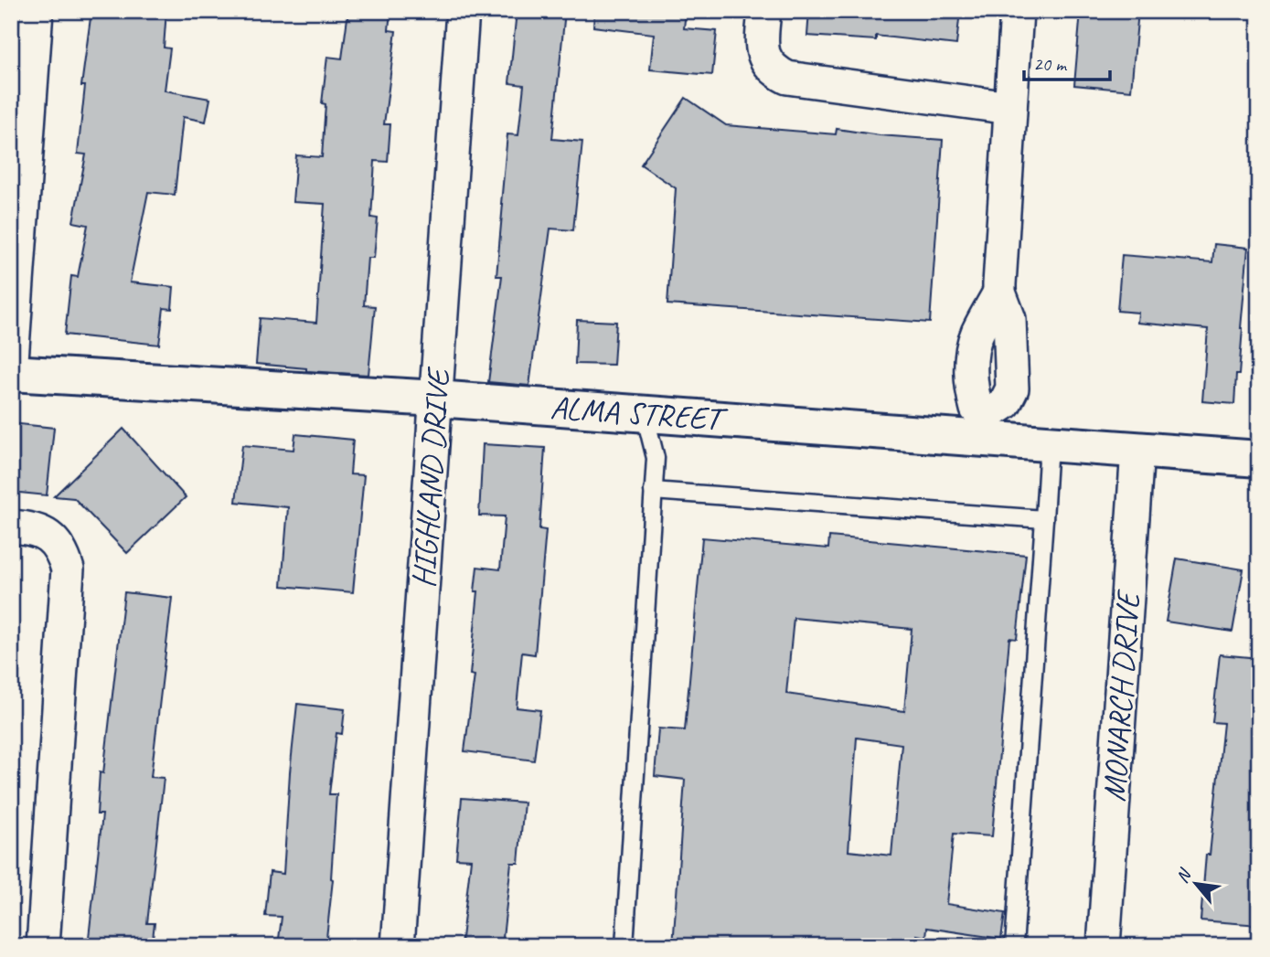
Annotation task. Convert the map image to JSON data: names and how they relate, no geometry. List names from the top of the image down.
{
  "streets": {
    "street": ["ALMA STREET", "HIGHLAND DRIVE", "MONARCH DRIVE"]
  },
  "crossings": [
    ["ALMA STREET", "HIGHLAND DRIVE"],
    ["ALMA STREET", "MONARCH DRIVE"]
  ],
  "scale_bar": "20 m",
  "north": "top left"
}
